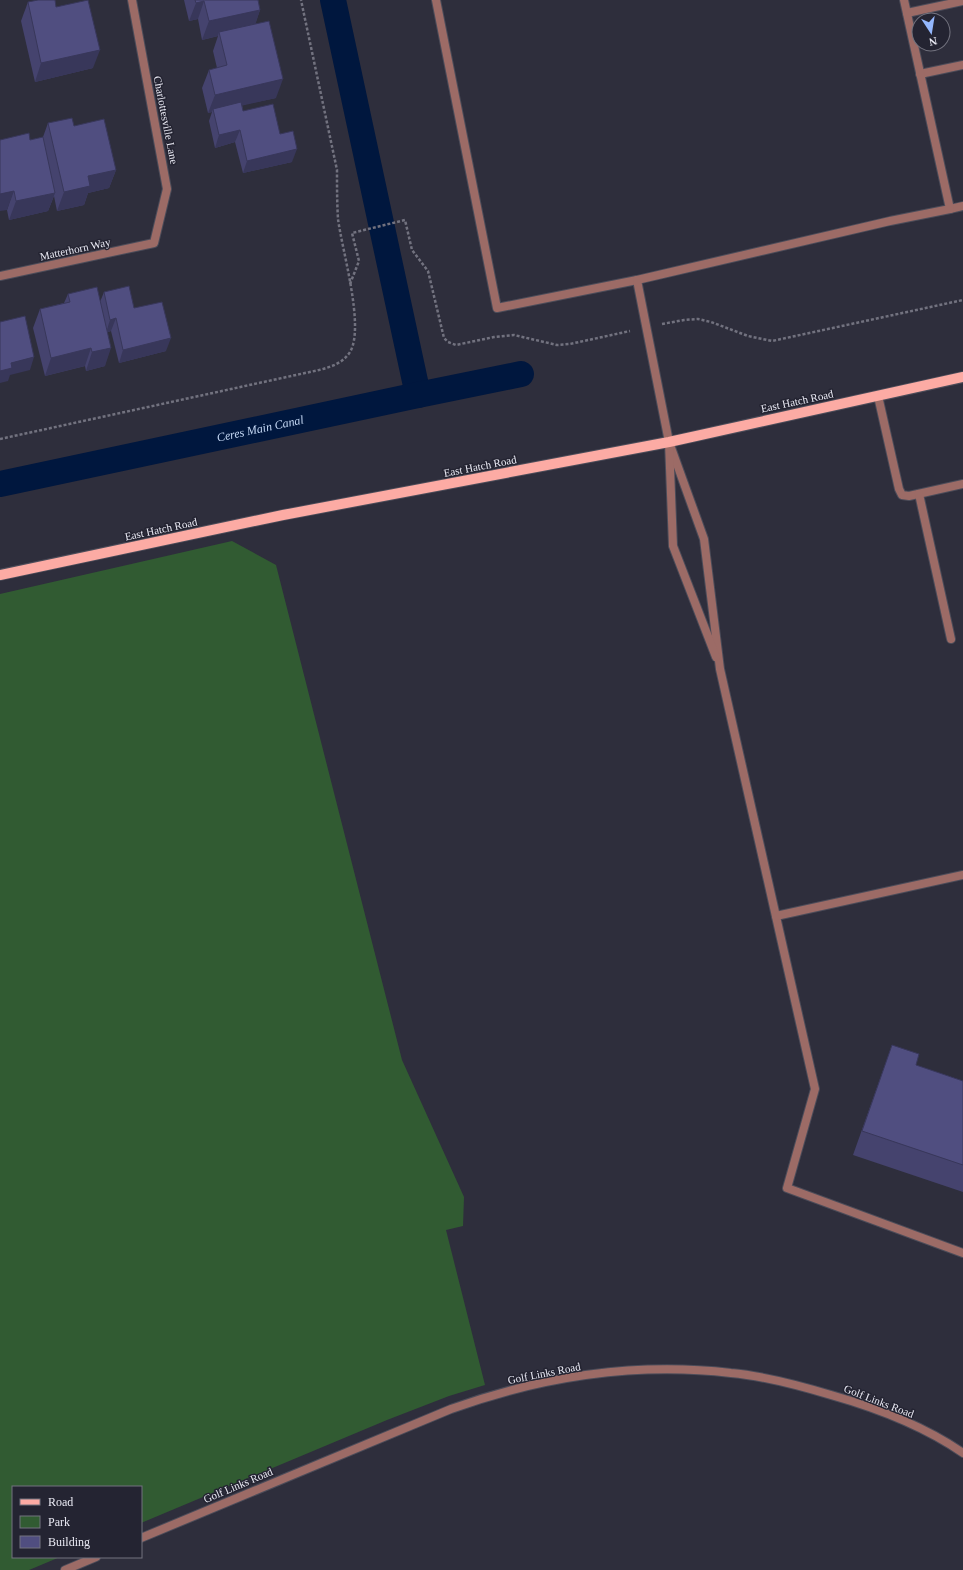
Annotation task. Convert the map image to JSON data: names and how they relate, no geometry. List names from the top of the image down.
{
  "streets": {
    "main road": ["East Hatch Road"],
    "street": ["Charlottesville Lane", "Matterhorn Way", "Golf Links Road"]
  },
  "crossings": [
    ["Charlottesville Lane", "Matterhorn Way"]
  ],
  "water": ["Ceres Main Canal"],
  "legend": ["Road", "Park", "Building"],
  "north": "bottom"
}
